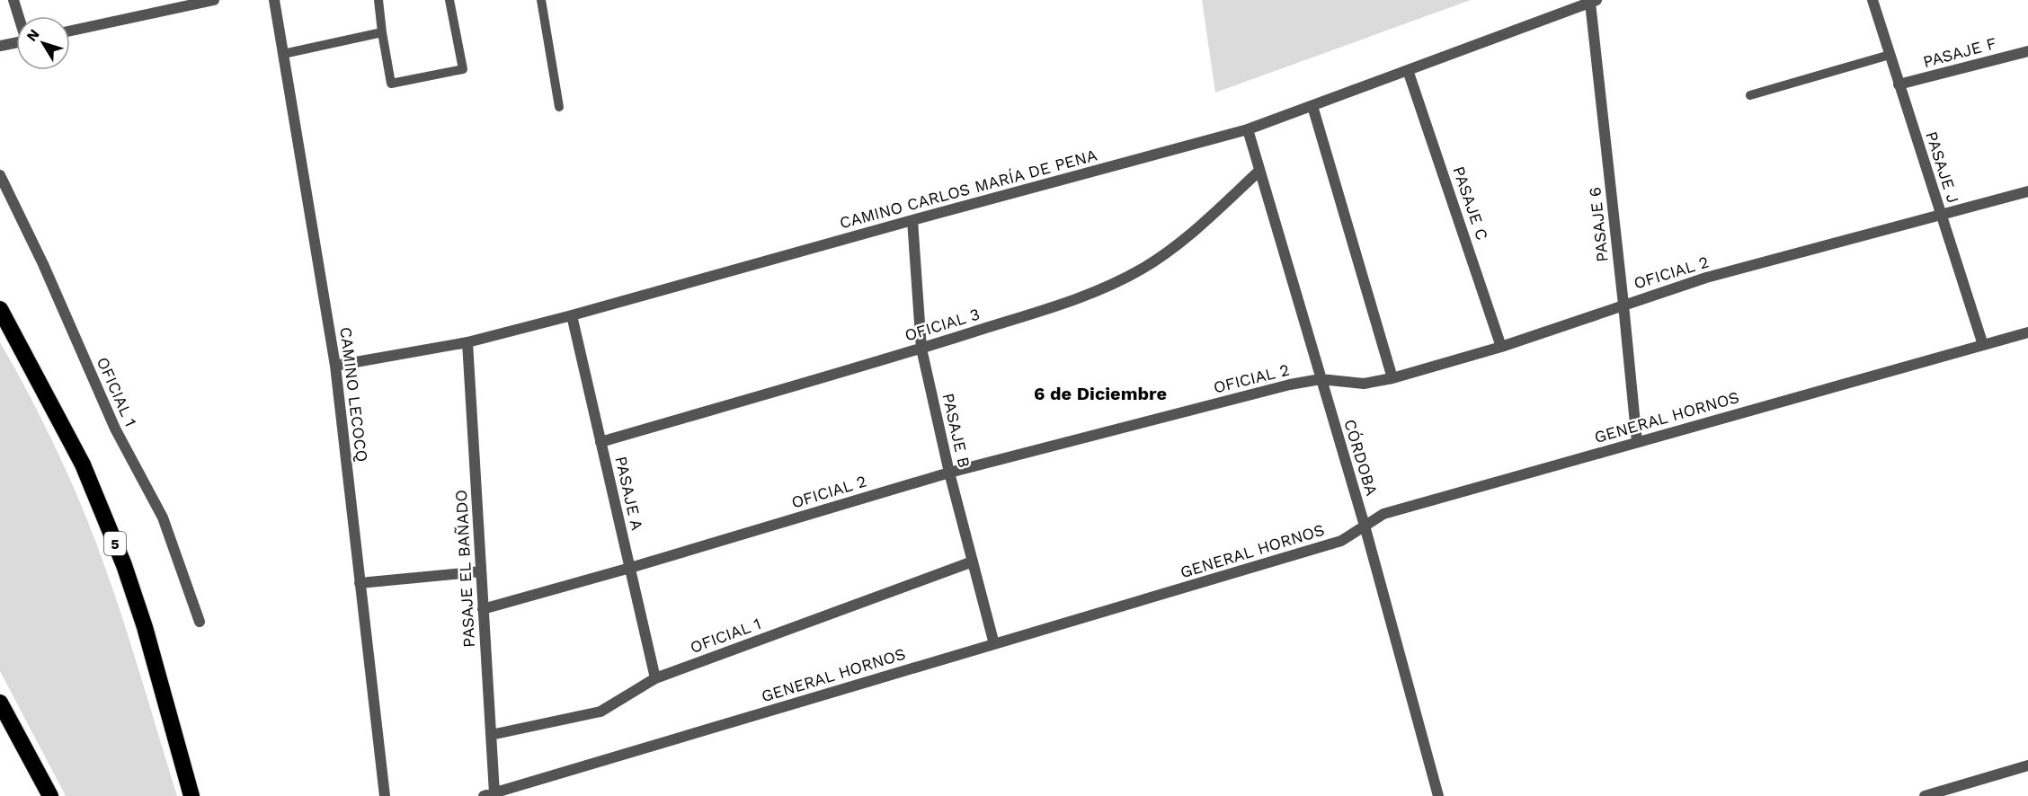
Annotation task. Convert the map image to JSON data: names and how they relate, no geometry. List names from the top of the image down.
{
  "streets": {
    "highway": ["5"],
    "street": [
      "PASAJE F",
      "PASAJE J",
      "CAMINO CARLOS MARÍA DE PENA",
      "PASAJE C",
      "PASAJE 6",
      "OFICIAL 2",
      "OFICIAL 3",
      "OFICIAL 1",
      "CAMINO LECOCQ",
      "GENERAL HORNOS",
      "PASAJE B",
      "CÓRDOBA",
      "PASAJE A",
      "PASAJE EL BAÑADO"
    ]
  },
  "crossings": [
    ["PASAJE F", "PASAJE J"],
    ["PASAJE J", "OFICIAL 2"],
    ["PASAJE J", "GENERAL HORNOS"],
    ["CAMINO CARLOS MARÍA DE PENA", "PASAJE C"],
    ["CAMINO CARLOS MARÍA DE PENA", "PASAJE 6"],
    ["CAMINO CARLOS MARÍA DE PENA", "CAMINO LECOCQ"],
    ["CAMINO CARLOS MARÍA DE PENA", "PASAJE B"],
    ["CAMINO CARLOS MARÍA DE PENA", "CÓRDOBA"],
    ["CAMINO CARLOS MARÍA DE PENA", "PASAJE A"],
    ["CAMINO CARLOS MARÍA DE PENA", "PASAJE EL BAÑADO"],
    ["PASAJE C", "OFICIAL 2"],
    ["PASAJE 6", "OFICIAL 2"],
    ["PASAJE 6", "GENERAL HORNOS"],
    ["OFICIAL 2", "PASAJE B"],
    ["OFICIAL 2", "CÓRDOBA"],
    ["OFICIAL 2", "PASAJE A"],
    ["OFICIAL 2", "PASAJE EL BAÑADO"],
    ["OFICIAL 3", "PASAJE B"],
    ["OFICIAL 3", "CÓRDOBA"],
    ["OFICIAL 3", "PASAJE A"],
    ["OFICIAL 1", "PASAJE B"],
    ["OFICIAL 1", "PASAJE A"],
    ["OFICIAL 1", "PASAJE EL BAÑADO"],
    ["GENERAL HORNOS", "PASAJE B"],
    ["GENERAL HORNOS", "CÓRDOBA"],
    ["GENERAL HORNOS", "PASAJE EL BAÑADO"]
  ],
  "districts": ["6 de Diciembre"],
  "north": "top left"
}
